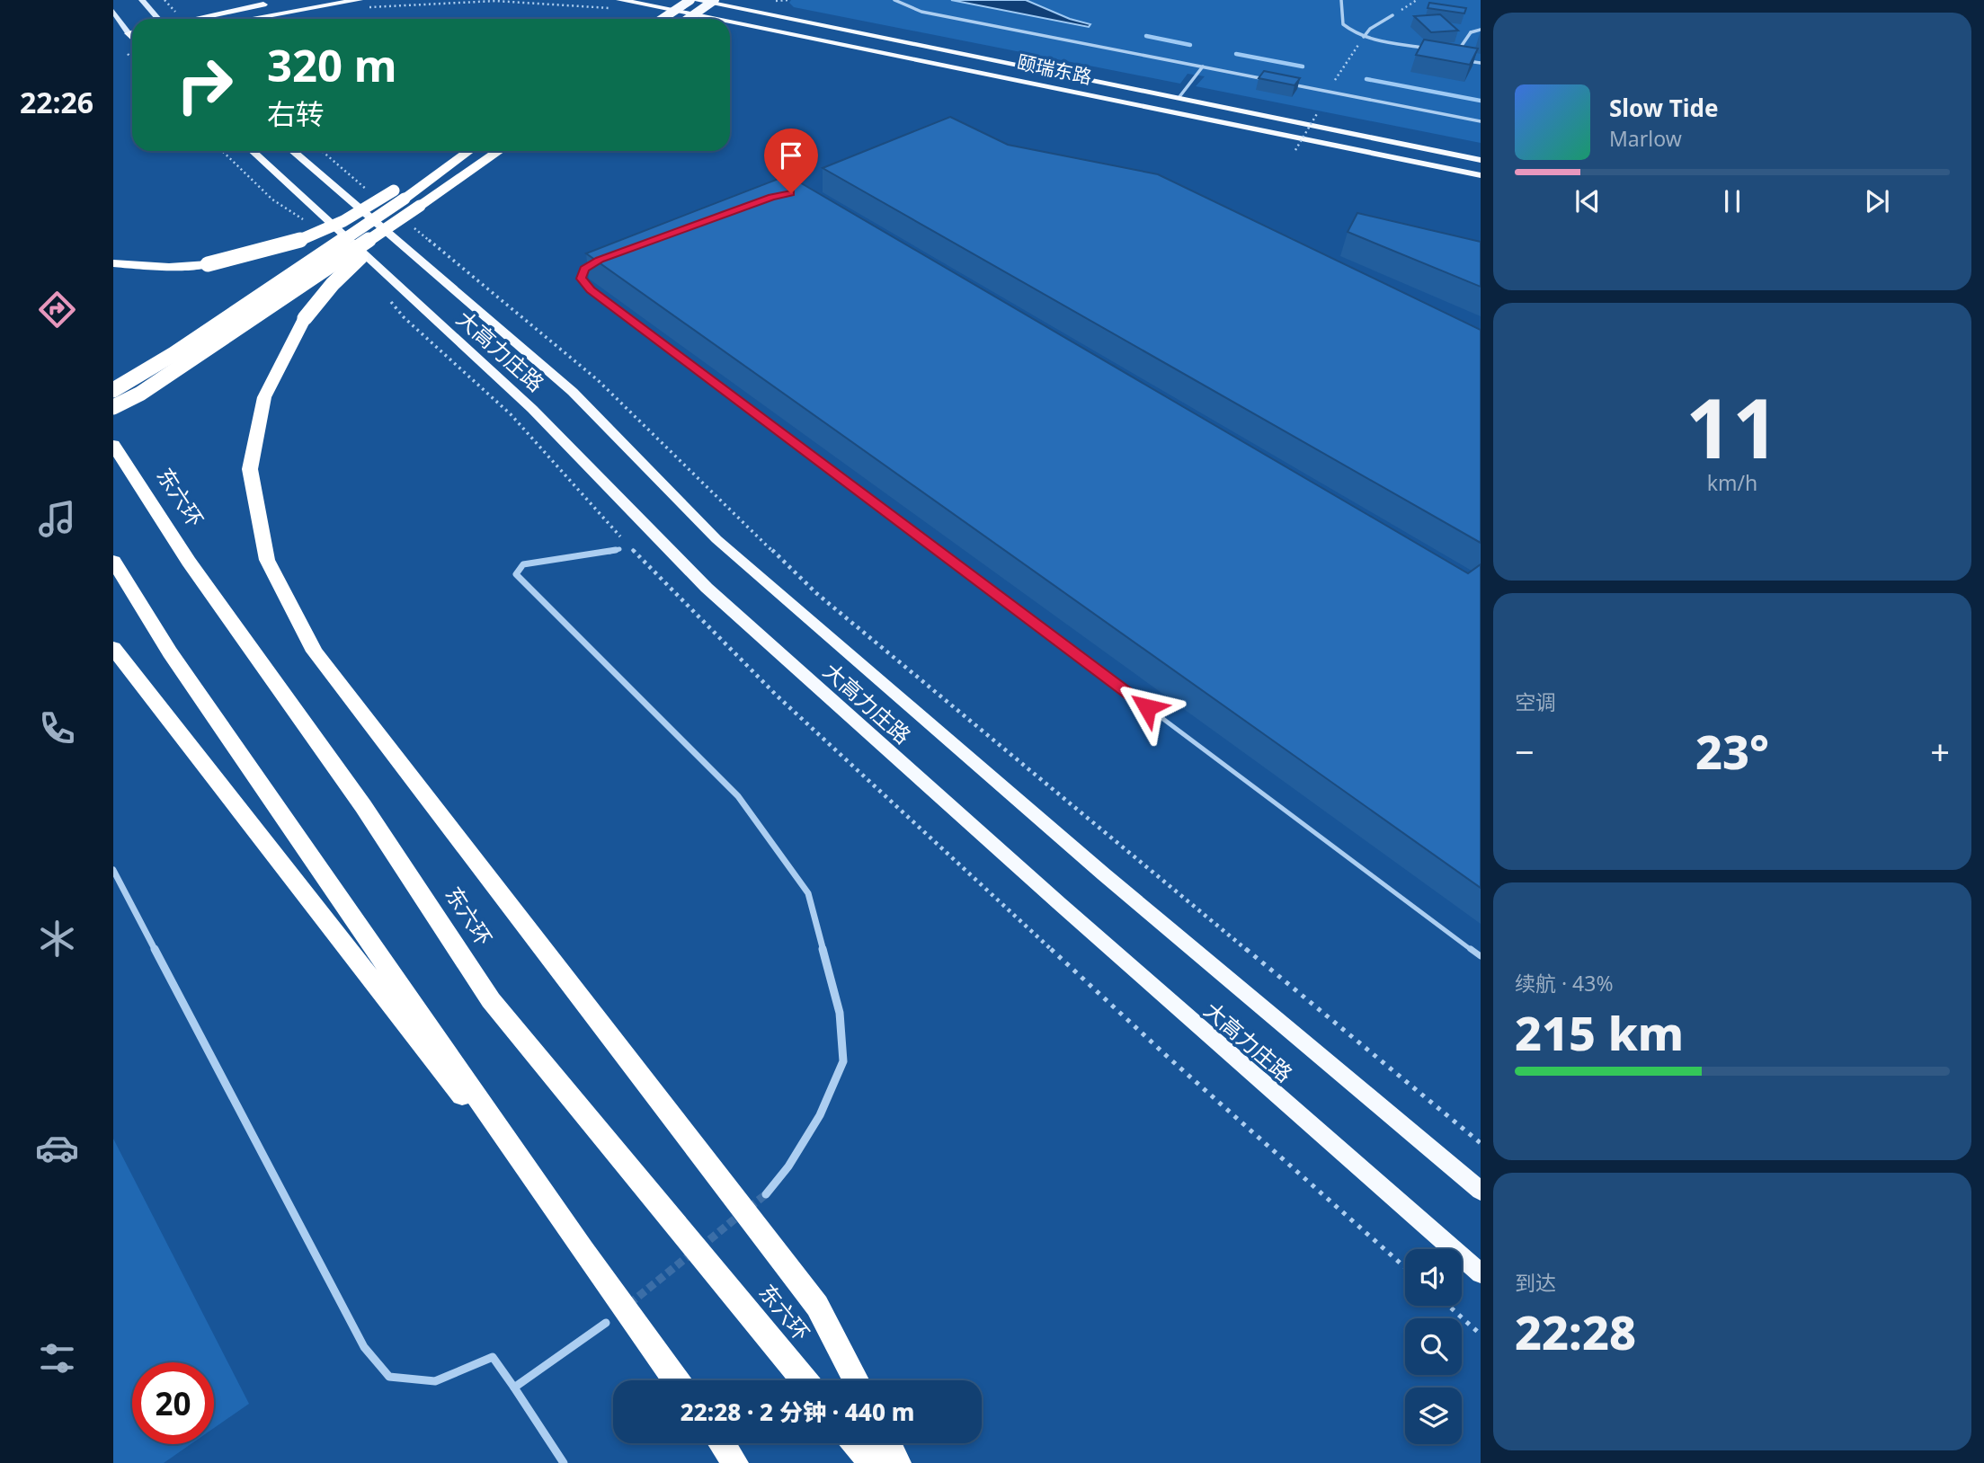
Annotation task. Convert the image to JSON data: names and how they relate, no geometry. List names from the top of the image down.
{
  "streets": {
    "highway": ["东六环"],
    "main road": ["颐瑞东路", "大高力庄路"]
  },
  "page": {
    "tabs": "22:26",
    "turn": ["320 m", "右转"],
    "song": ["Slow Tide", "Marlow"],
    "tile": [
      ["11", "km/h"],
      "空调",
      ["续航 · 43%", "215 km"],
      ["到达", "22:28"]
    ],
    "heat": ["−", "23°", "+"],
    "limit": "20",
    "trip": "22:28 · 2 分钟 · 440 m"
  }
}
